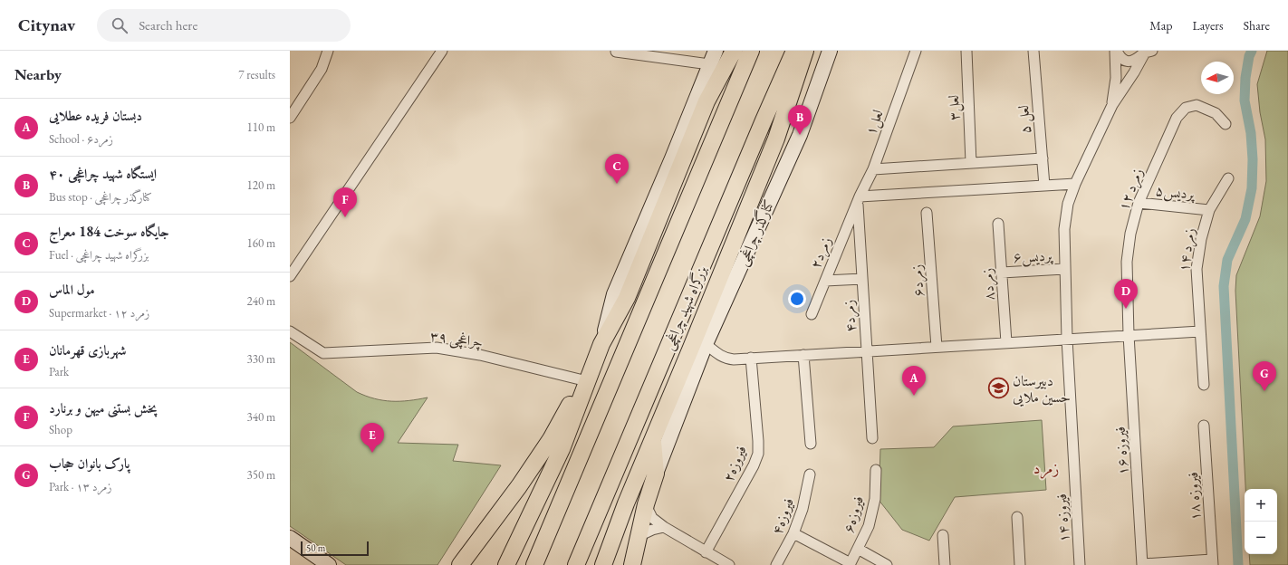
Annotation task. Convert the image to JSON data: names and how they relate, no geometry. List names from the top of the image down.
{
  "streets": {
    "highway": ["بزرگراه شهید چراغچی"],
    "main road": ["کنارگذر چراغچی"],
    "street": [
      "لعل۳",
      "لعل ۵",
      "لعل۱",
      "زمرد ۱۲",
      "پردیس۵",
      "زمرد ۱۴",
      "زمرد۲",
      "پردیس۶",
      "زمرد۶",
      "زمرد۸",
      "زمرد۴",
      "چراغچی ۳۹",
      "فیروزه ۱۶",
      "فیروزه۲",
      "فیروزه ۱۸",
      "فیروزه۶",
      "فیروزه۴",
      "فیروزه ۱۴"
    ]
  },
  "crossings": [
    ["لعل۱", "زمرد۲"],
    ["لعل۱", "زمرد۴"],
    ["زمرد ۱۲", "پردیس۵"],
    ["زمرد ۱۲", "فیروزه ۱۶"],
    ["پردیس۵", "زمرد ۱۴"],
    ["زمرد۲", "زمرد۴"],
    ["پردیس۶", "زمرد۸"],
    ["پردیس۶", "فیروزه ۱۴"]
  ],
  "districts": ["زمرد"],
  "places": {
    "school or university": ["دبیرستان حسین ملایی"]
  },
  "scale_bar": "50 m",
  "north": "left",
  "page": {
    "header": "Citynav",
    "search": "Search here",
    "nav": ["Map", "Layers", "Share"],
    "heading": ["Nearby", "7 results"],
    "list": [
      {
        "mark": "A",
        "name": "دبستان فریده عطلایی",
        "note": "School · زمرد۶",
        "value": "110 m"
      },
      {
        "mark": "B",
        "name": "ایستگاه شهید چراغچی ۴۰",
        "note": "Bus stop · کنارگذر چراغچی",
        "value": "120 m"
      },
      {
        "mark": "C",
        "name": "جایگاه سوخت 184 معراج",
        "note": "Fuel · بزرگراه شهید چراغچی",
        "value": "160 m"
      },
      {
        "mark": "D",
        "name": "مول الماس",
        "note": "Supermarket · زمرد ۱۲",
        "value": "240 m"
      },
      {
        "mark": "E",
        "name": "شهربازی قهرمانان",
        "note": "Park",
        "value": "330 m"
      },
      {
        "mark": "F",
        "name": "پخش بستنی میهن و برنارد",
        "note": "Shop",
        "value": "340 m"
      },
      {
        "mark": "G",
        "name": "پارک بانوان حجاب",
        "note": "Park · زمرد ۱۳",
        "value": "350 m"
      }
    ],
    "pins": [
      "B",
      "C",
      "F",
      "D",
      "G",
      "A",
      "E"
    ],
    "map_buttons": ["+", "−"],
    "scale": "50 m"
  }
}
